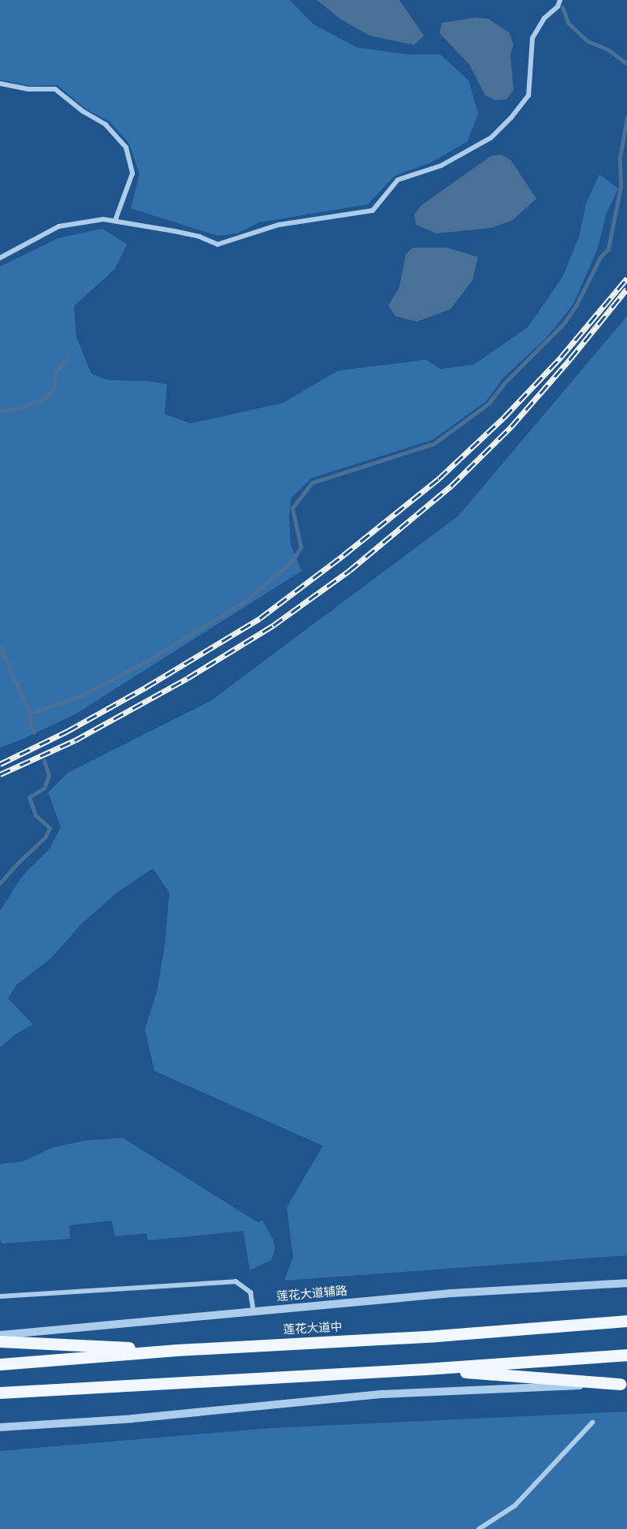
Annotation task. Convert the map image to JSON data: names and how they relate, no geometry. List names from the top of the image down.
{
  "streets": {
    "main road": ["莲花大道中"],
    "street": ["莲花大道辅路"]
  }
}
